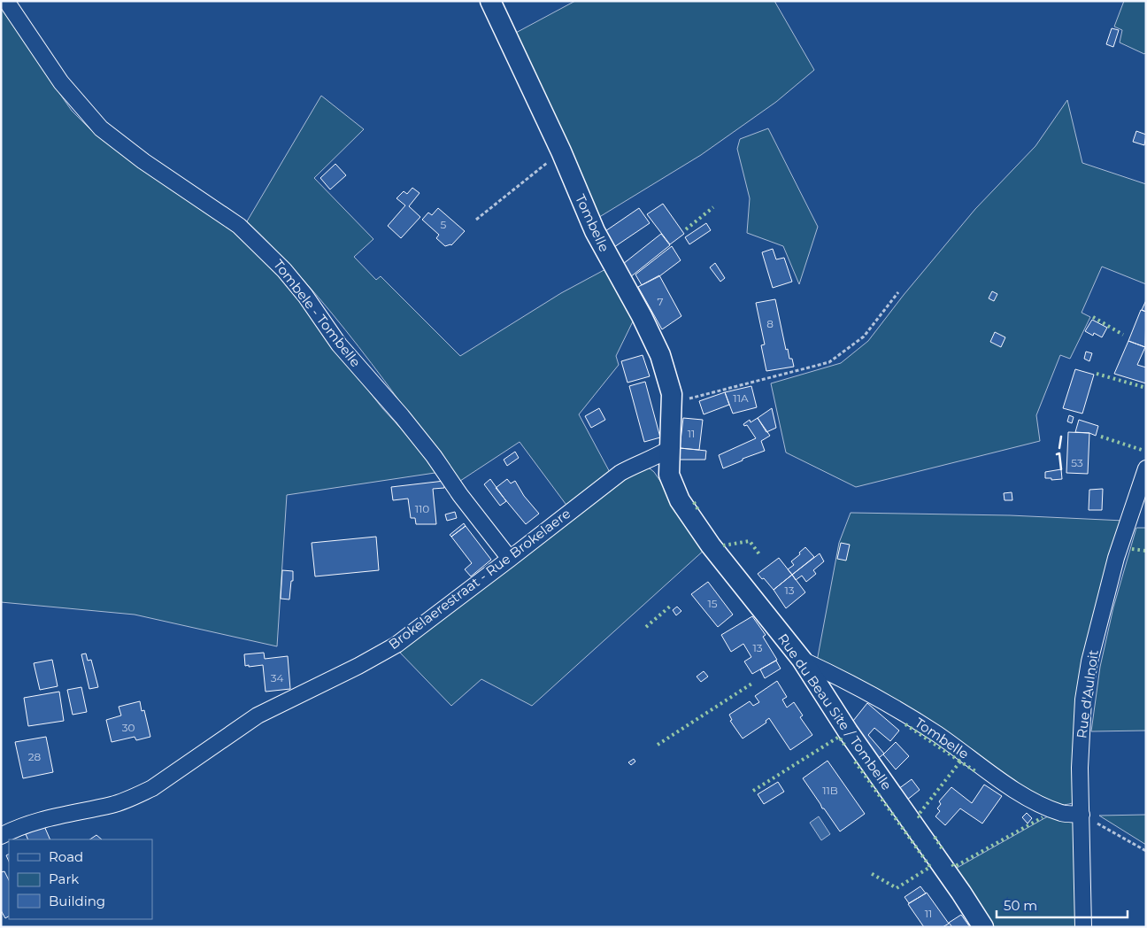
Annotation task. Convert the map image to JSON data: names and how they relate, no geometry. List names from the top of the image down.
{
  "streets": {
    "street": [
      "Tombelle",
      "Tombele - Tombelle",
      "Brokelaerestraat - Rue Brokelaere",
      "Rue d'Aulnoit",
      "Rue du Beau Site / Tombelle"
    ]
  },
  "crossings": [
    ["Tombelle", "Brokelaerestraat - Rue Brokelaere"],
    ["Tombelle", "Rue d'Aulnoit"],
    ["Tombelle", "Rue du Beau Site / Tombelle"],
    ["Tombele - Tombelle", "Brokelaerestraat - Rue Brokelaere"],
    ["Brokelaerestraat - Rue Brokelaere", "Rue du Beau Site / Tombelle"]
  ],
  "house_numbers": [
    "5",
    "7",
    "8",
    "11A",
    "11",
    "53",
    "110",
    "13",
    "15",
    "13",
    "34",
    "30",
    "28",
    "11B",
    "11"
  ],
  "legend": ["Road", "Park", "Building"],
  "scale_bar": "50 m"
}
